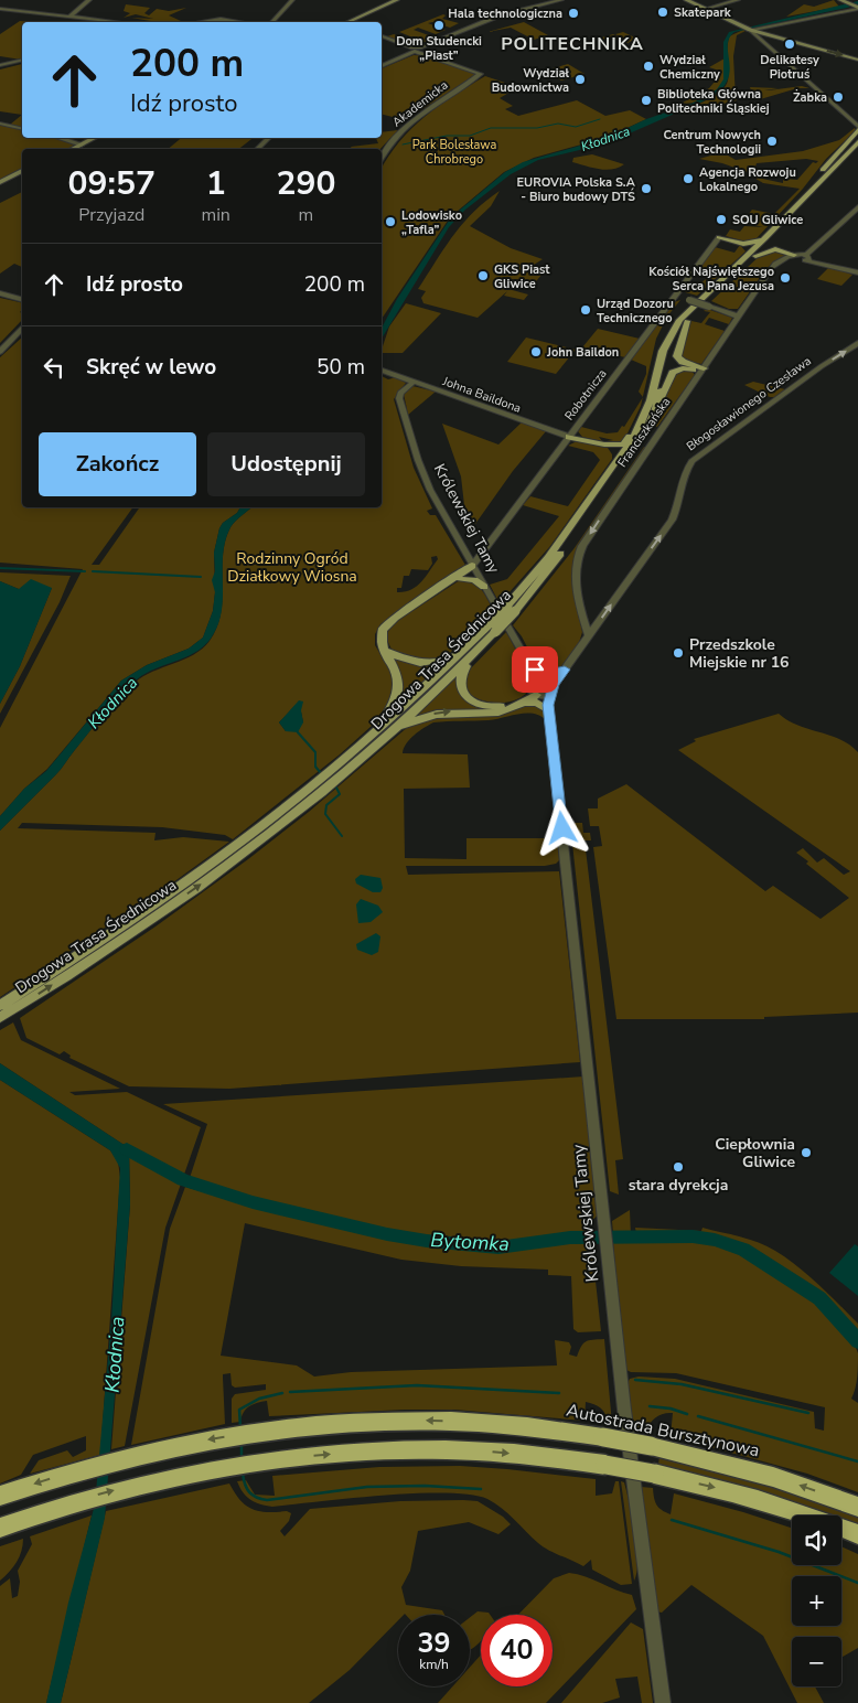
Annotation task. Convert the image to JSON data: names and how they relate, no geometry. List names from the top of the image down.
{
  "streets": {
    "highway": ["Autostrada Bursztynowa"],
    "main road": ["Drogowa Trasa Średnicowa"],
    "street": [
      "Akademicka",
      "Johna Baildona",
      "Robotnicza",
      "Błogosławionego Czesława",
      "Franciszkańska",
      "Królewskiej Tamy"
    ]
  },
  "crossings": [
    ["Johna Baildona", "Robotnicza"],
    ["Johna Baildona", "Królewskiej Tamy"],
    ["Robotnicza", "Królewskiej Tamy"],
    ["Błogosławionego Czesława", "Franciszkańska"],
    ["Błogosławionego Czesława", "Królewskiej Tamy"]
  ],
  "one_way": ["Błogosławionego Czesława", "Franciszkańska"],
  "districts": ["POLITECHNIKA"],
  "water": ["Kłodnica", "Bytomka"],
  "parks": ["Park Bolesława Chrobrego", "Rodzinny Ogród Działkowy Wiosna"],
  "places": [
    "Skatepark",
    "Hala technologiczna",
    "Dom Studencki „Piast”",
    "Delikatesy Piotruś",
    "Wydział Chemiczny",
    "Wydział Budownictwa",
    "Żabka",
    "Biblioteka Główna Politechniki Śląskiej",
    "Centrum Nowych Technologii",
    "Agencja Rozwoju Lokalnego",
    "EUROVIA Polska S.A - Biuro budowy DTŚ",
    "SOU Gliwice",
    "Lodowisko „Tafla”",
    "GKS Piast Gliwice",
    "Kościół Najświętszego Serca Pana Jezusa",
    "Urząd Dozoru Technicznego",
    "John Baildon",
    "Przedszkole Miejskie nr 16",
    "Ciepłownia Gliwice",
    "stara dyrekcja"
  ],
  "page": {
    "turn": ["200 m", "Idź prosto"],
    "eta": [
      "09:57",
      "Przyjazd",
      "1",
      "min",
      "290",
      "m"
    ],
    "list": [
      {
        "name": "Idź prosto",
        "value": "200 m"
      },
      {
        "name": "Skręć w lewo",
        "value": "50 m"
      }
    ],
    "buttons": ["Zakończ", "Udostępnij"],
    "map_buttons": ["+", "−"],
    "speed": "39 km/h",
    "limit": "40"
  }
}
